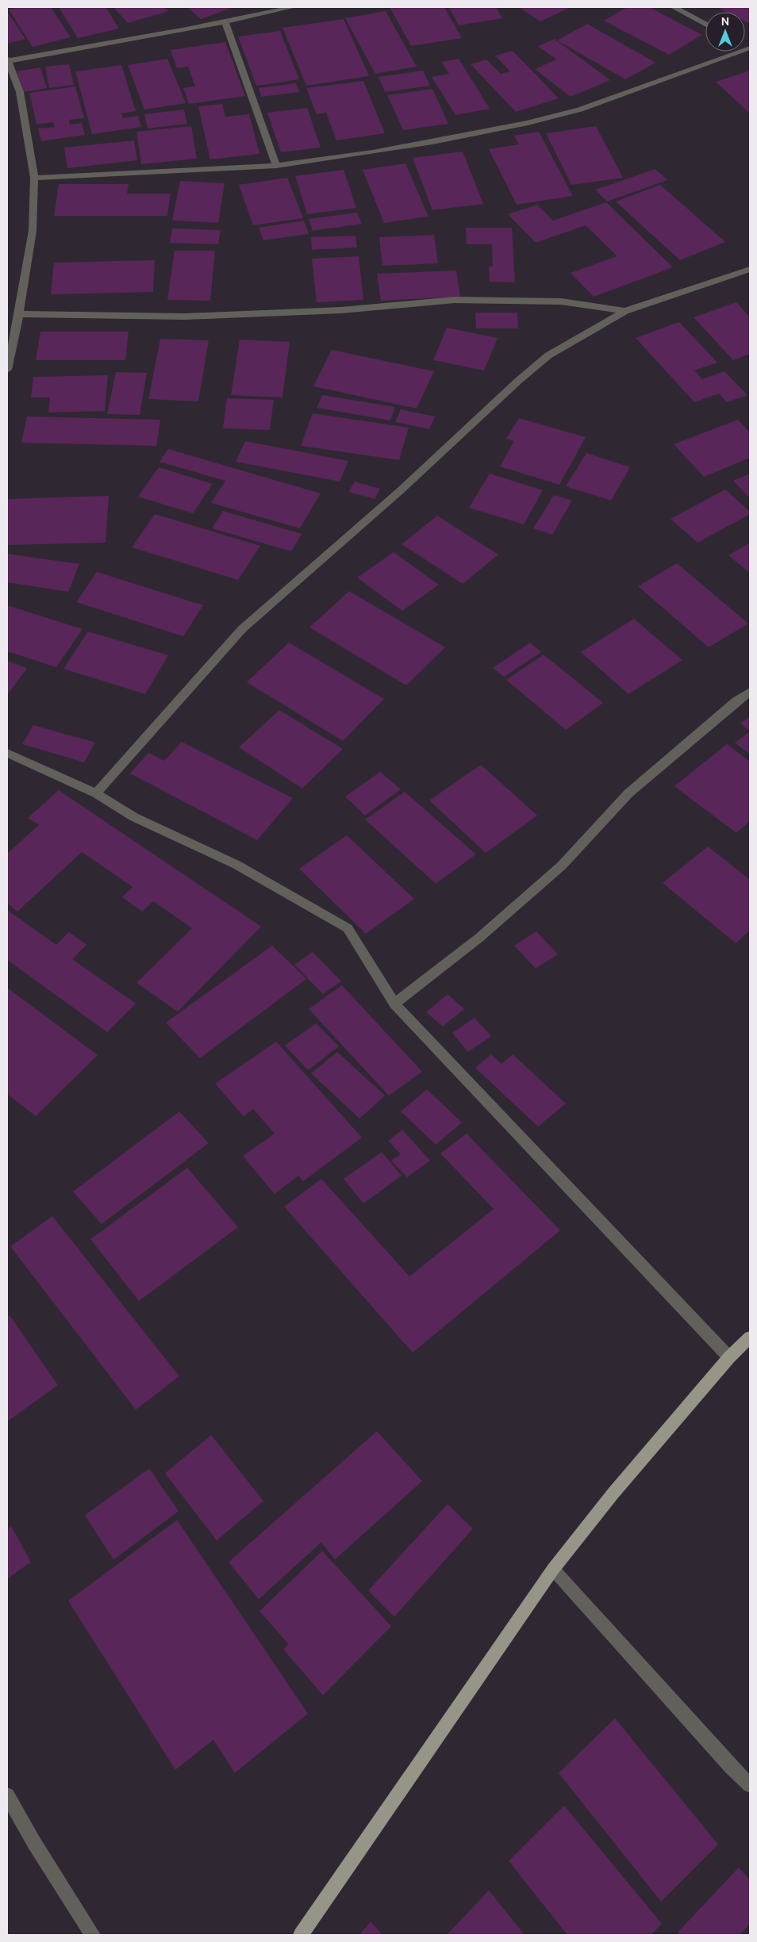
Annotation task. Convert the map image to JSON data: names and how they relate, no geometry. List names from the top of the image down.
{
  "north": "top"
}
